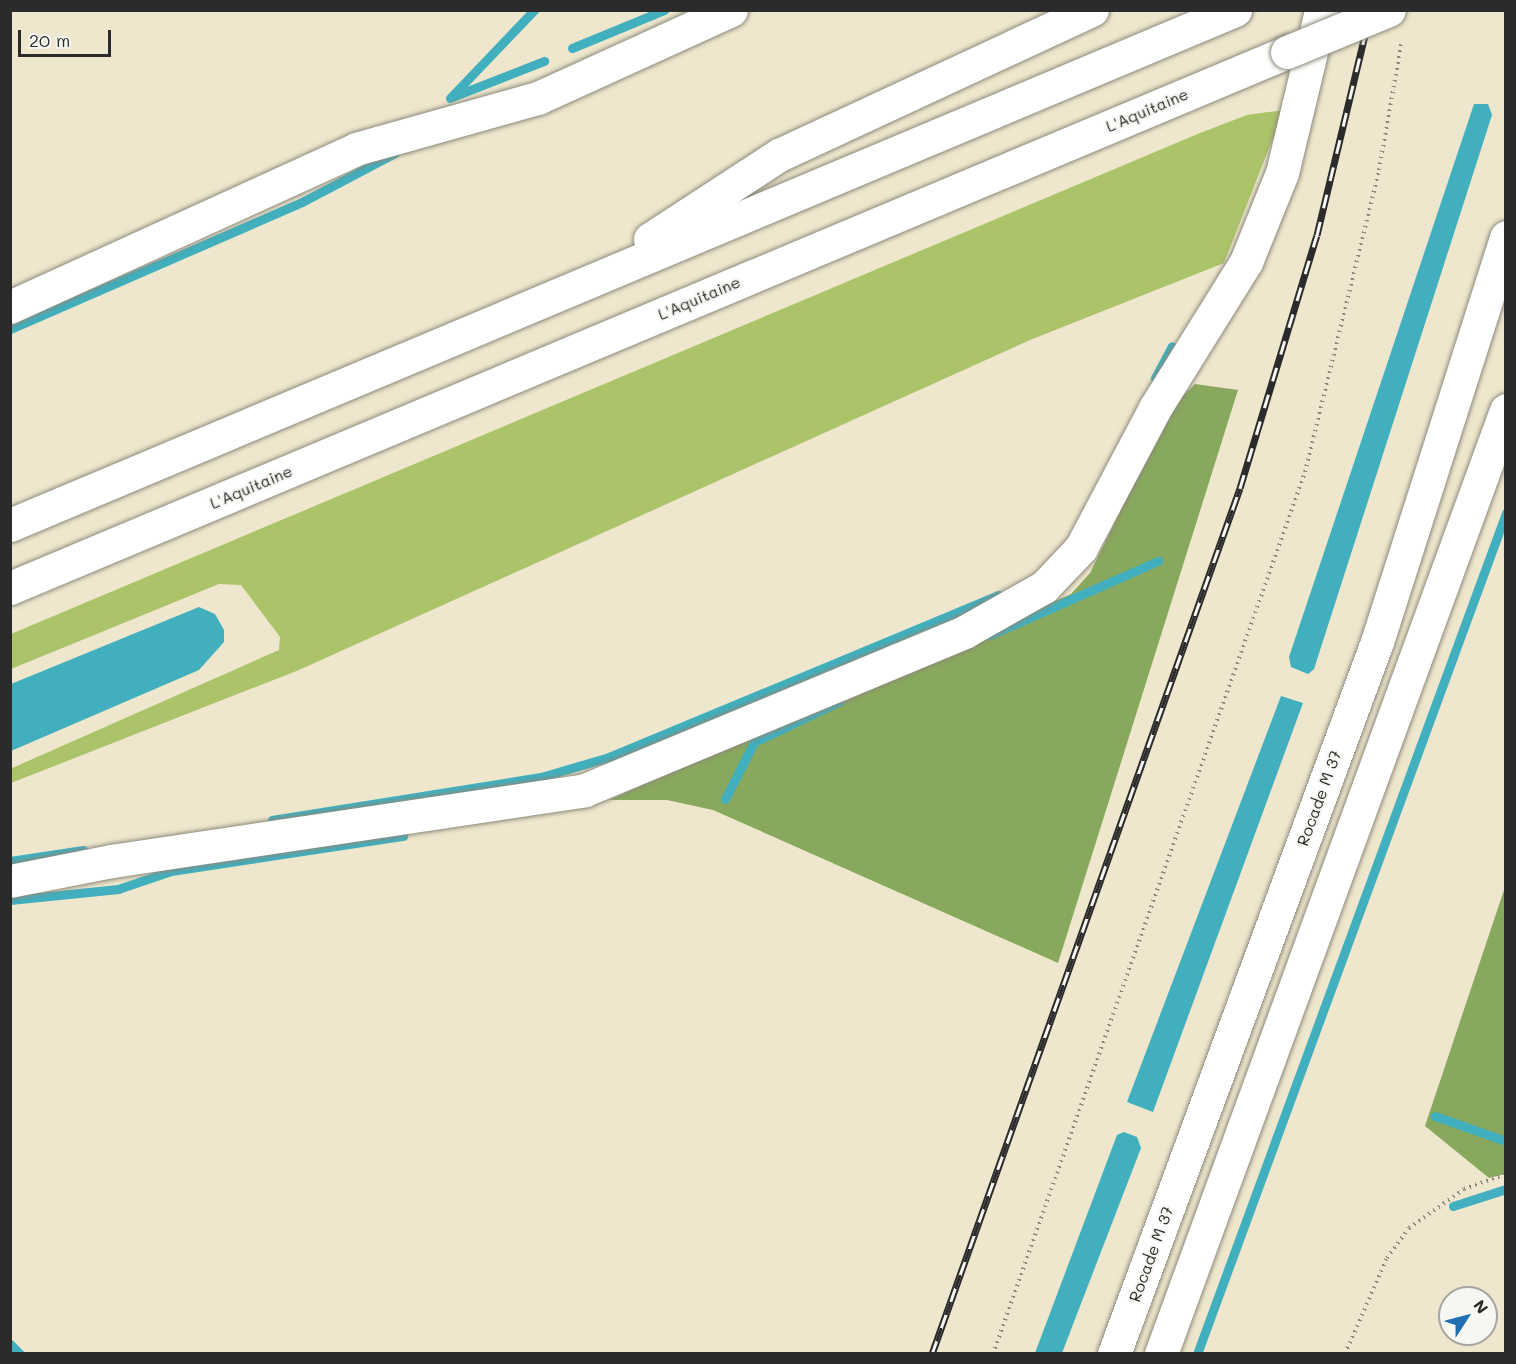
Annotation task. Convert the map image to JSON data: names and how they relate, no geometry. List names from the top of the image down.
{
  "streets": {
    "main road": ["L'Aquitaine", "Rocade M 37"]
  },
  "scale_bar": "20 m",
  "north": "top right"
}
